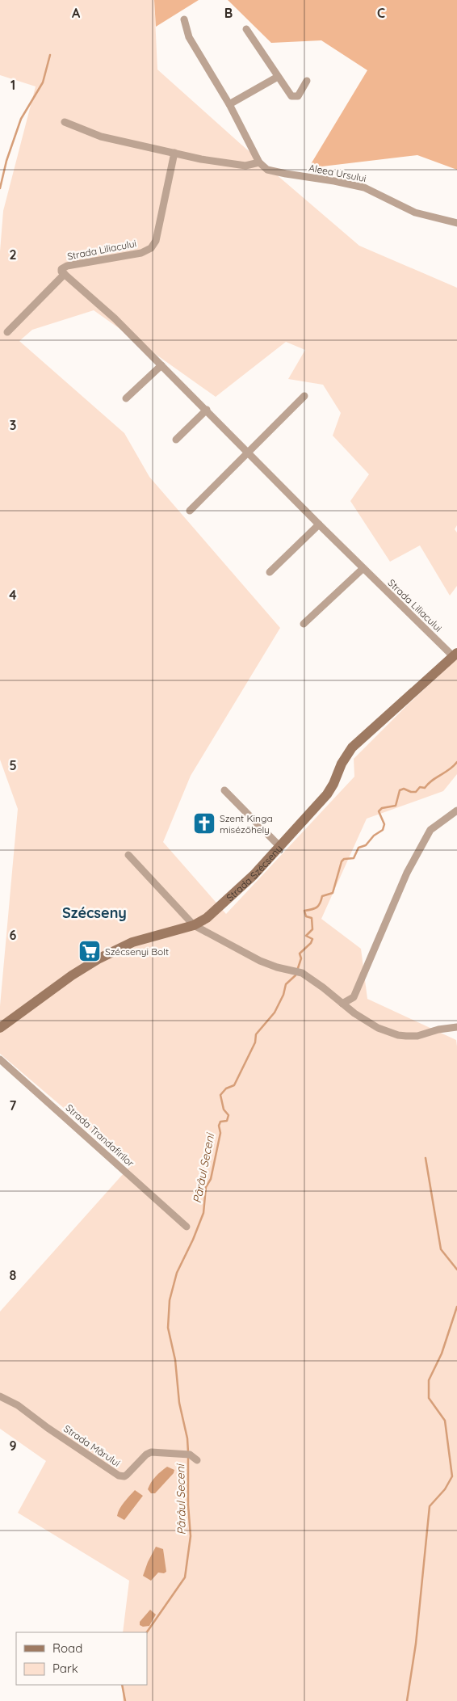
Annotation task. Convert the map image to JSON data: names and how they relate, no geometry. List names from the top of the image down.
{
  "streets": {
    "street": [
      "Aleea Ursului",
      "Strada Liliacului",
      "Strada Szécseny",
      "Strada Trandafirilor",
      "Strada Mărului"
    ]
  },
  "crossings": [
    ["Strada Liliacului", "Strada Szécseny"]
  ],
  "districts": ["Szécseny"],
  "water": ["Pârâul Seceni"],
  "places": {
    "church": ["Szent Kinga misézőhely"],
    "supermarket": ["Szécsenyi Bolt"]
  },
  "legend": ["Road", "Park"],
  "grid": {
    "columns": ["A", "B", "C"],
    "rows": [
      "1",
      "2",
      "3",
      "4",
      "5",
      "6",
      "7",
      "8",
      "9"
    ]
  }
}
